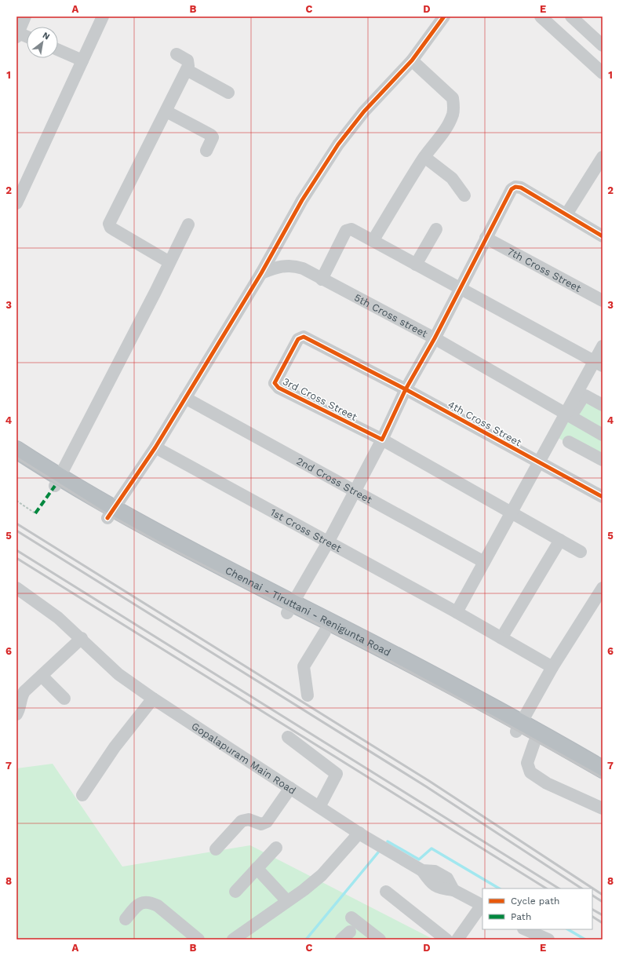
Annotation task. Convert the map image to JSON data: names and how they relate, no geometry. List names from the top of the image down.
{
  "streets": {
    "highway": ["Chennai - Tiruttani - Renigunta Road"],
    "street": [
      "7th Cross Street",
      "5th Cross street",
      "3rd Cross Street",
      "4th Cross Street",
      "2nd Cross Street",
      "1st Cross Street",
      "Gopalapuram Main Road"
    ]
  },
  "crossings": [
    ["3rd Cross Street", "4th Cross Street"]
  ],
  "legend": ["Cycle path", "Path"],
  "north": "top right",
  "grid": {
    "columns": [
      "A",
      "B",
      "C",
      "D",
      "E"
    ],
    "rows": [
      "1",
      "2",
      "3",
      "4",
      "5",
      "6",
      "7",
      "8"
    ]
  }
}
